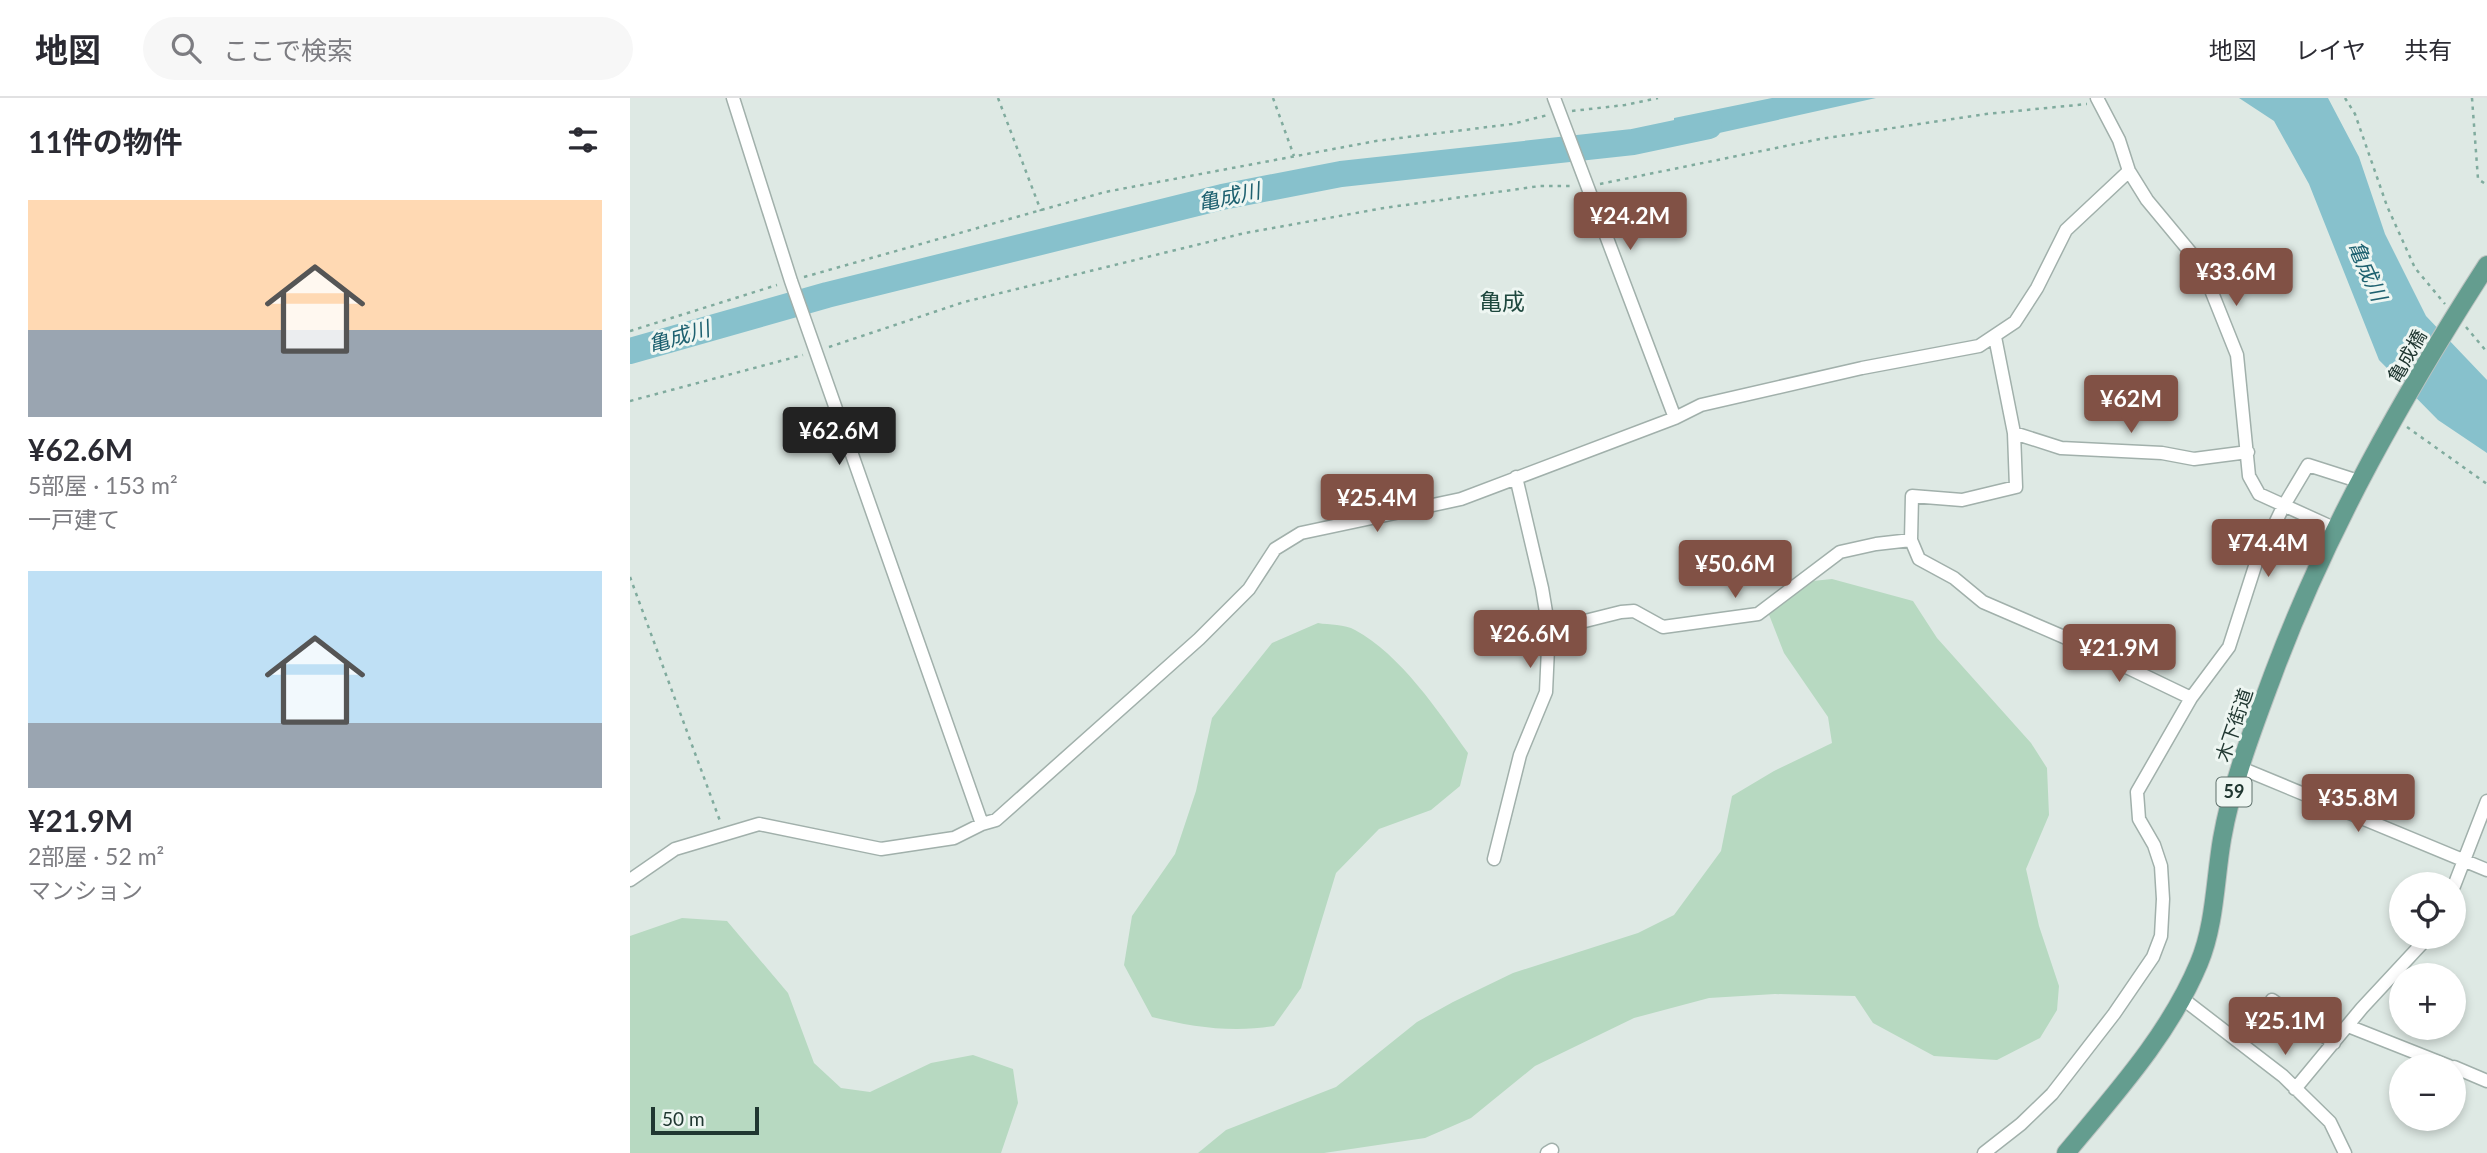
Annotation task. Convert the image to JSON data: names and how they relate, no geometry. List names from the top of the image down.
{
  "streets": {
    "main road": ["亀成橋", "木下街道", "59"]
  },
  "crossings": [
    ["亀成橋", "木下街道"],
    ["亀成橋", "59"]
  ],
  "districts": ["亀成"],
  "water": ["亀成川"],
  "scale_bar": "50 m",
  "page": {
    "header": "地図",
    "search": "ここで検索",
    "nav": ["地図", "レイヤ", "共有"],
    "heading": "11件の物件",
    "list": [
      {
        "name": "¥62.6M",
        "note": "5部屋 · 153 m² · 一戸建て"
      },
      {
        "name": "¥21.9M",
        "note": "2部屋 · 52 m² · マンション"
      }
    ],
    "price": [
      "¥24.2M",
      "¥33.6M",
      "¥62M",
      "¥62.6M",
      "¥25.4M",
      "¥74.4M",
      "¥50.6M",
      "¥26.6M",
      "¥21.9M",
      "¥35.8M",
      "¥25.1M"
    ],
    "map_buttons": ["+", "−"],
    "scale": "50 m"
  }
}
